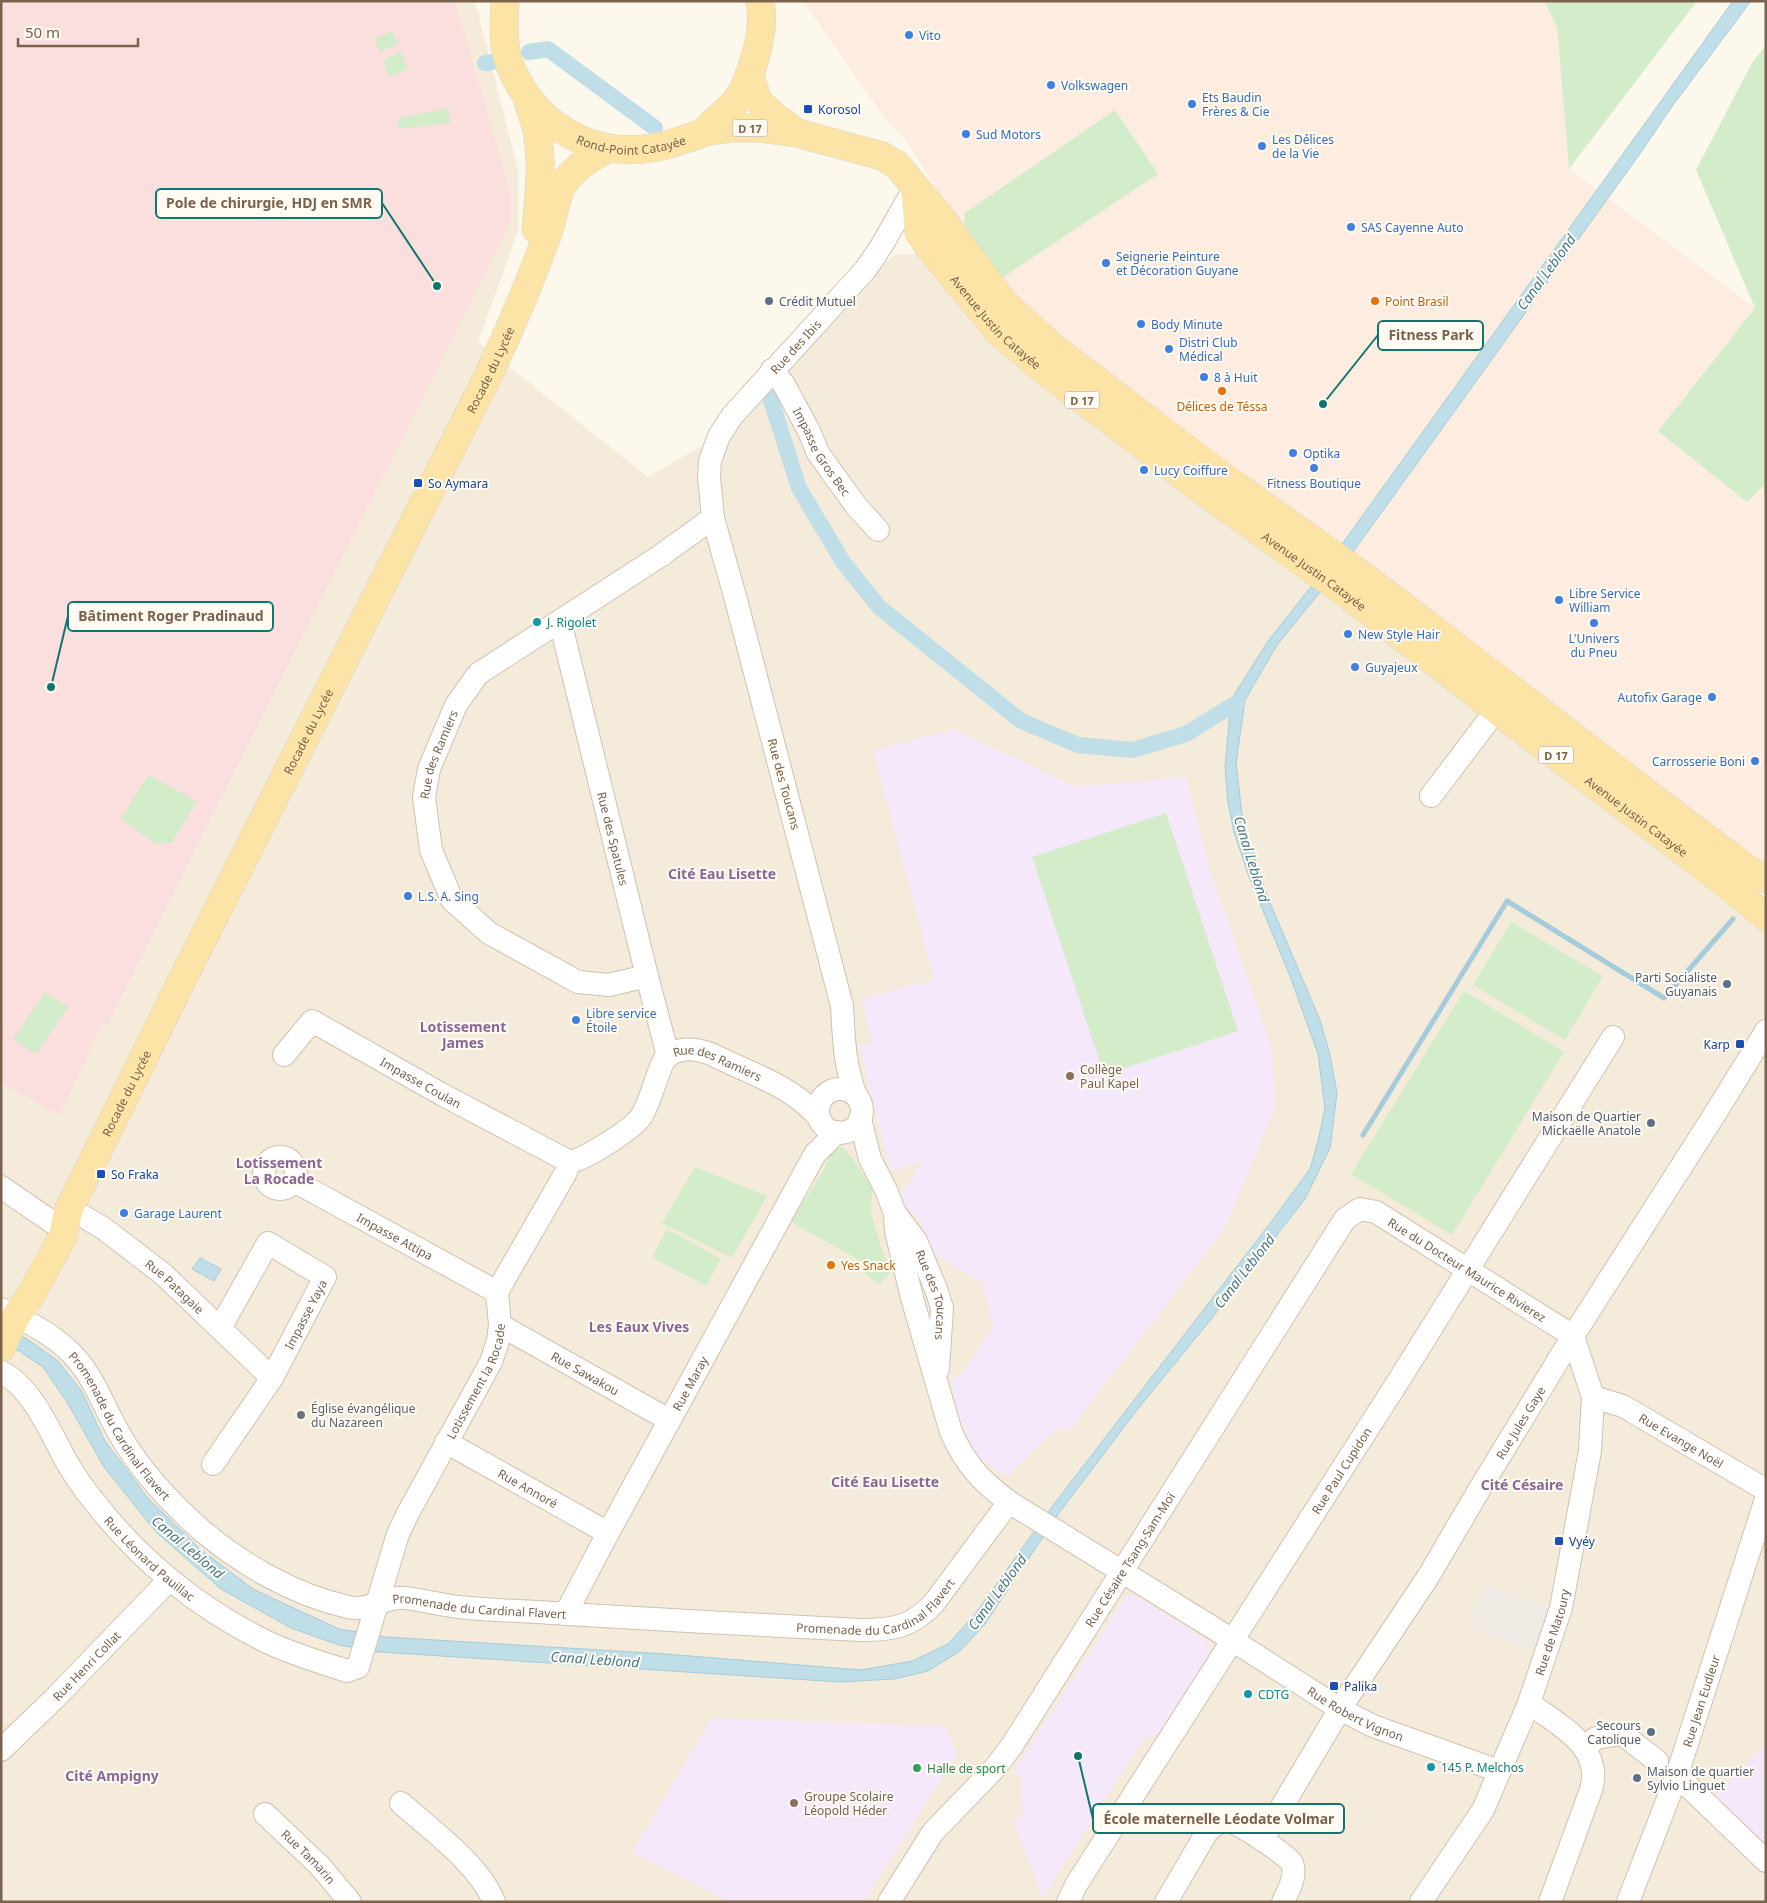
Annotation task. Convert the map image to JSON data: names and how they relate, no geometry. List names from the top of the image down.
{
  "streets": {
    "main road": [
      "D 17",
      "Rond-Point Catayée",
      "Avenue Justin Catayée",
      "Rocade du Lycée"
    ],
    "street": [
      "Rue des Ibis",
      "Impasse Gros Bec",
      "Rue des Ramiers",
      "Rue des Toucans",
      "Rue des Spatules",
      "Impasse Coulan",
      "Impasse Attipa",
      "Rue du Docteur Maurice Rivierez",
      "Rue Patagaie",
      "Impasse Yaya",
      "Rue Sawakou",
      "Lotissement la Rocade",
      "Rue Maray",
      "Rue Jules Gaye",
      "Promenade du Cardinal Flavert",
      "Rue Evange Noël",
      "Rue Paul Cupidon",
      "Rue Annoré",
      "Rue Léonard Pauillac",
      "Rue Césaire Tsang-Sam-Moï",
      "Rue de Matoury",
      "Rue Henri Collat",
      "Rue Jean Eudleur",
      "Rue Robert Vignon",
      "Rue Tamarin"
    ]
  },
  "crossings": [
    ["Rond-Point Catayée", "Avenue Justin Catayée"],
    ["Rond-Point Catayée", "Rocade du Lycée"],
    ["Avenue Justin Catayée", "Rue des Ibis"],
    ["Rue des Ibis", "Impasse Gros Bec"],
    ["Rue des Ibis", "Rue des Ramiers"],
    ["Rue des Ibis", "Rue des Toucans"],
    ["Rocade du Lycée", "Rue Patagaie"],
    ["Rocade du Lycée", "Promenade du Cardinal Flavert"],
    ["Rue des Ramiers", "Rue des Toucans"],
    ["Rue des Ramiers", "Rue des Spatules"],
    ["Rue des Ramiers", "Impasse Coulan"],
    ["Rue des Ramiers", "Rue Maray"],
    ["Rue des Toucans", "Rue Maray"],
    ["Rue des Toucans", "Promenade du Cardinal Flavert"],
    ["Rue des Toucans", "Rue Césaire Tsang-Sam-Moï"],
    ["Rue des Toucans", "Rue Robert Vignon"],
    ["Impasse Attipa", "Lotissement la Rocade"],
    ["Rue du Docteur Maurice Rivierez", "Rue Jules Gaye"],
    ["Rue du Docteur Maurice Rivierez", "Rue Paul Cupidon"],
    ["Rue du Docteur Maurice Rivierez", "Rue Césaire Tsang-Sam-Moï"],
    ["Rue du Docteur Maurice Rivierez", "Rue de Matoury"],
    ["Rue Patagaie", "Impasse Yaya"],
    ["Rue Sawakou", "Lotissement la Rocade"],
    ["Rue Sawakou", "Rue Maray"],
    ["Lotissement la Rocade", "Promenade du Cardinal Flavert"],
    ["Lotissement la Rocade", "Rue Annoré"],
    ["Lotissement la Rocade", "Rue Léonard Pauillac"],
    ["Rue Maray", "Promenade du Cardinal Flavert"],
    ["Rue Maray", "Rue Annoré"],
    ["Rue Jules Gaye", "Rue de Matoury"],
    ["Rue Jules Gaye", "Rue Robert Vignon"],
    ["Rue Evange Noël", "Rue de Matoury"],
    ["Rue Paul Cupidon", "Rue Robert Vignon"],
    ["Rue Léonard Pauillac", "Rue Henri Collat"],
    ["Rue Césaire Tsang-Sam-Moï", "Rue Robert Vignon"],
    ["Rue de Matoury", "Rue Robert Vignon"]
  ],
  "districts": [
    "Cité Eau Lisette",
    "Lotissement James",
    "Lotissement La Rocade",
    "Les Eaux Vives",
    "Cité Eau Lisette",
    "Cité Césaire",
    "Cité Ampigny"
  ],
  "water": ["Canal Leblond"],
  "places": {
    "other": [
      "Vito",
      "Volkswagen",
      "Ets Baudin Frères & Cie",
      "Sud Motors",
      "Les Délices de la Vie",
      "SAS Cayenne Auto",
      "Seignerie Peinture et Décoration Guyane",
      "Pole de chirurgie, HDJ en SMR",
      "Crédit Mutuel",
      "Point Brasil",
      "Body Minute",
      "Distri Club Médical",
      "8 à Huit",
      "Délices de Téssa",
      "Fitness Park",
      "Optika",
      "Fitness Boutique",
      "Lucy Coiffure",
      "Libre Service William",
      "J. Rigolet",
      "L'Univers du Pneu",
      "New Style Hair",
      "Guyajeux",
      "Bâtiment Roger Pradinaud",
      "Autofix Garage",
      "Carrosserie Boni",
      "L.S. A. Sing",
      "Parti Socialiste Guyanais",
      "Libre service Étoile",
      "Collège Paul Kapel",
      "Maison de Quartier Mickaëlle Anatole",
      "Garage Laurent",
      "Yes Snack",
      "Église évangélique du Nazareen",
      "CDTG",
      "Secours Catolique",
      "École maternelle Léodate Volmar",
      "145 P. Melchos",
      "Halle de sport",
      "Maison de quartier Sylvio Linguet",
      "Groupe Scolaire Léopold Héder"
    ],
    "transit": [
      "Korosol",
      "So Aymara",
      "Karp",
      "So Fraka",
      "Vyéy",
      "Palika"
    ]
  },
  "scale_bar": "50 m"
}
